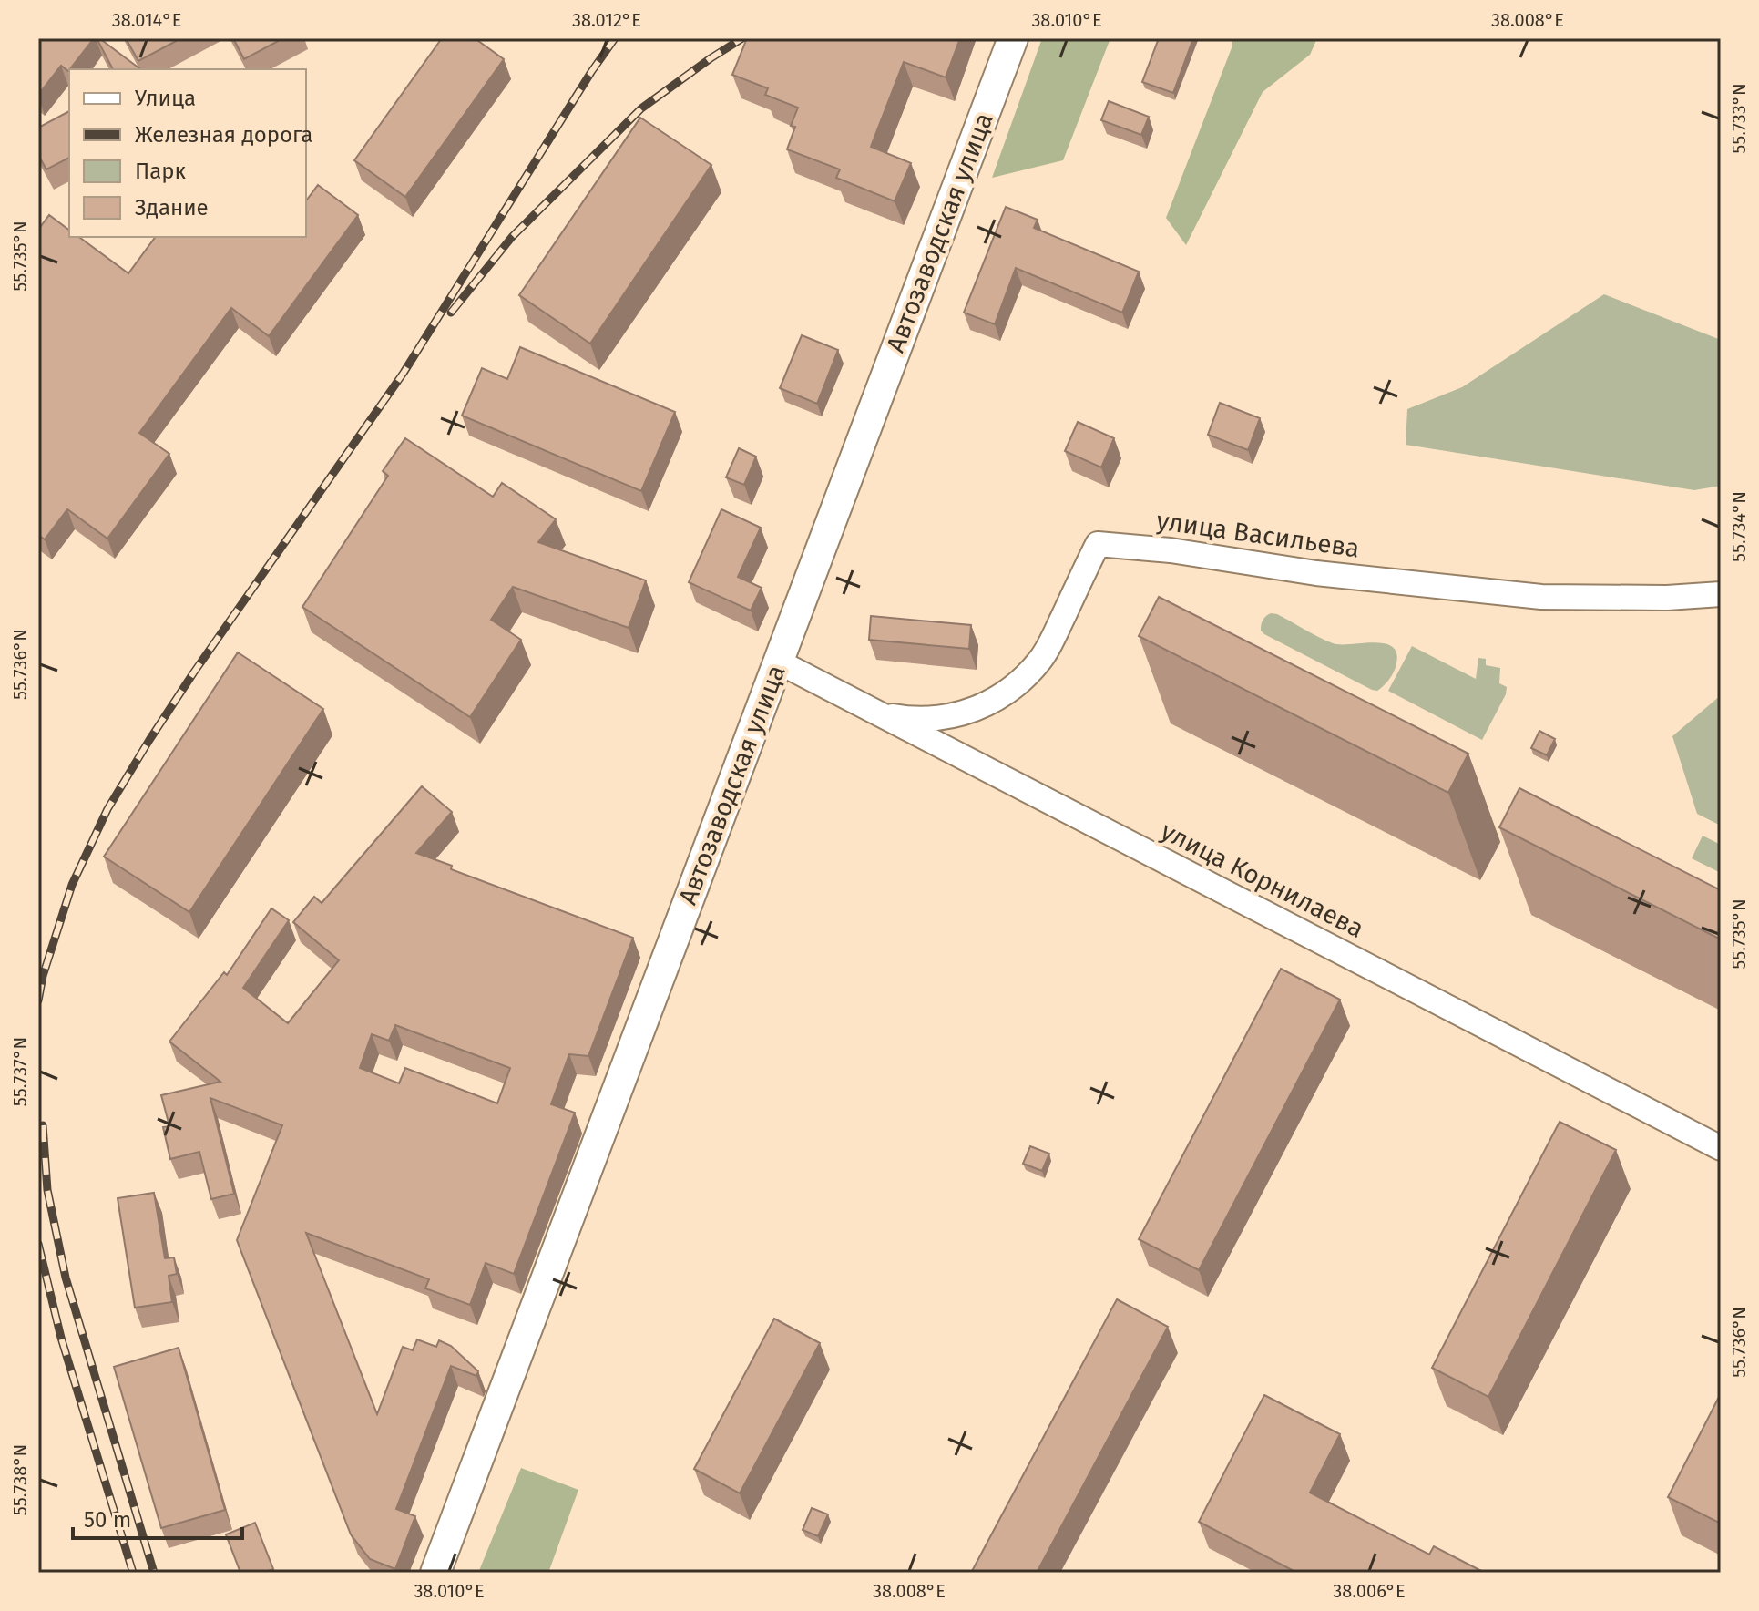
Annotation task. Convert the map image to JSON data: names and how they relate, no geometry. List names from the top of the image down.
{
  "streets": {
    "street": ["Автозаводская улица", "улица Васильева", "улица Корнилаева"]
  },
  "crossings": [
    ["Автозаводская улица", "улица Корнилаева"],
    ["улица Васильева", "улица Корнилаева"]
  ],
  "legend": [
    "Улица",
    "Железная дорога",
    "Парк",
    "Здание"
  ],
  "scale_bar": "50 m",
  "coordinates": [
    "38.014°E",
    "38.012°E",
    "38.010°E",
    "38.008°E",
    "55.733°N",
    "55.735°N",
    "55.734°N",
    "55.736°N",
    "55.737°N",
    "55.738°N",
    "38.006°E"
  ]
}
